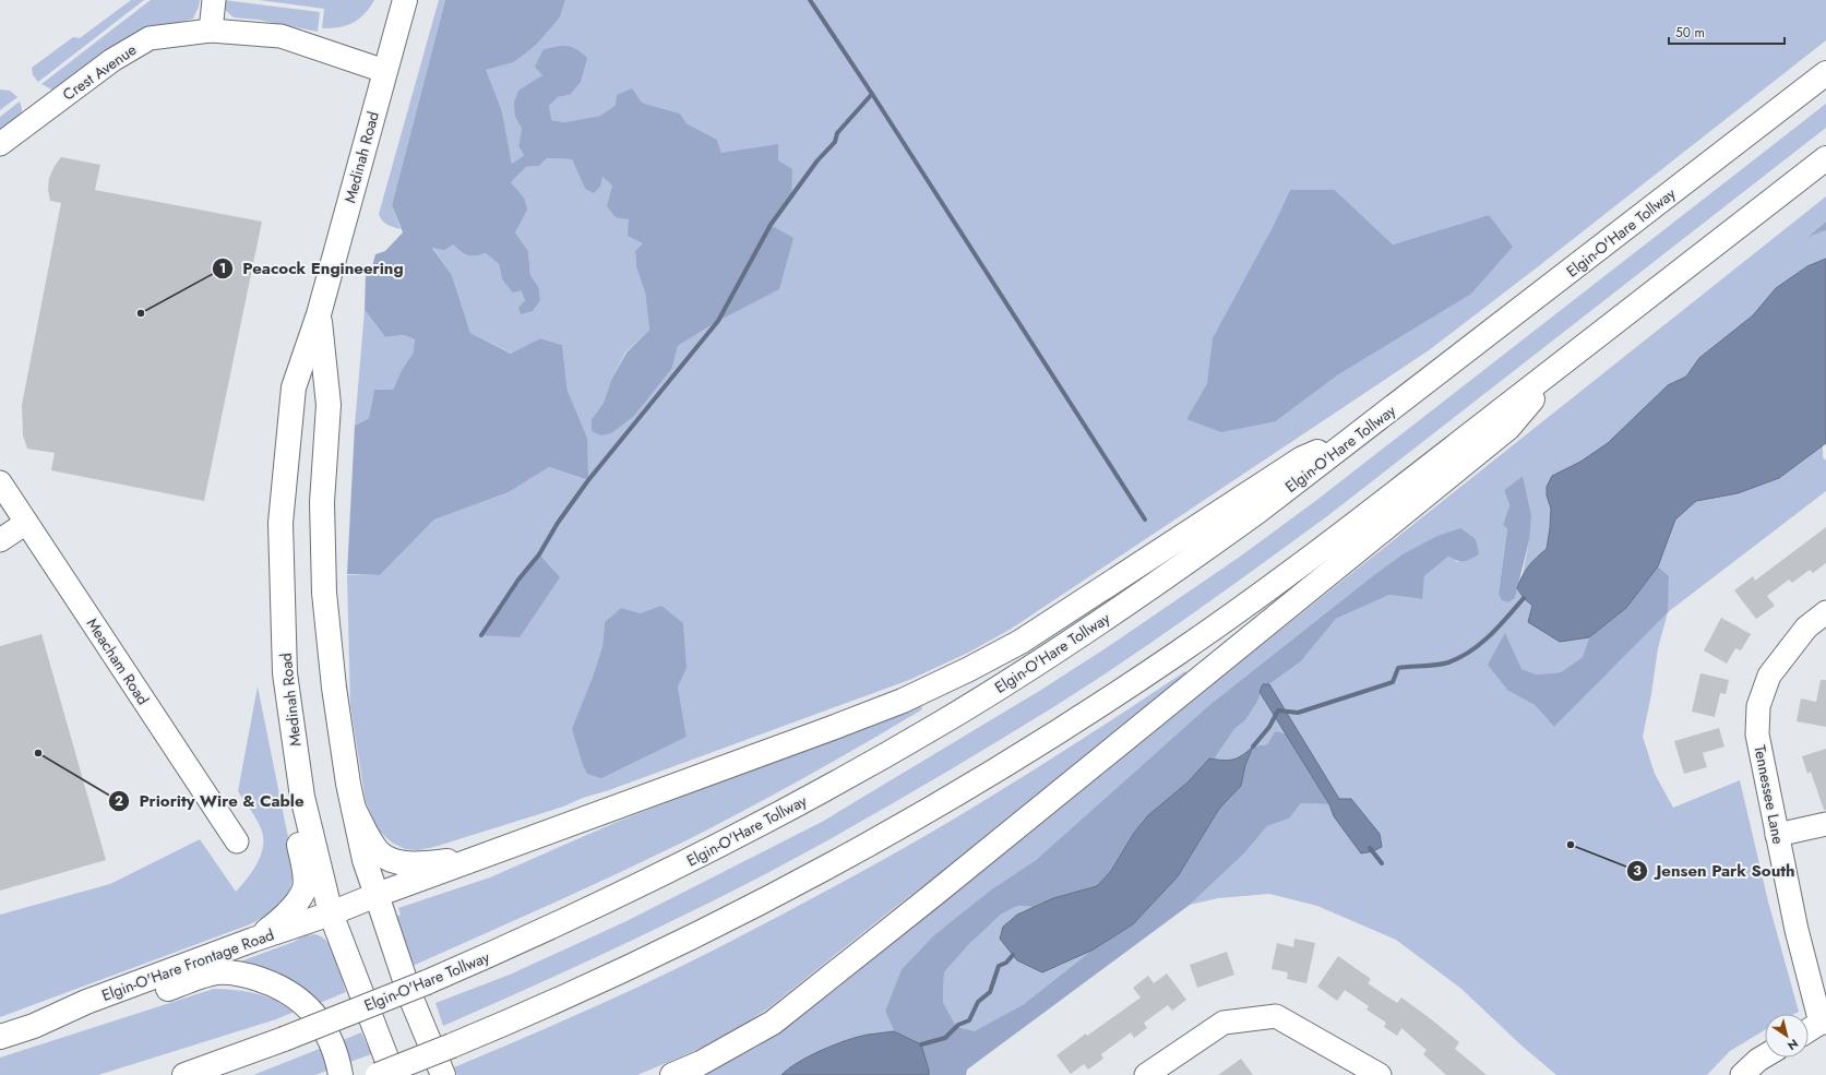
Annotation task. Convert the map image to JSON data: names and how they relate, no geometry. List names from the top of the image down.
{
  "streets": {
    "main road": ["Medinah Road", "Elgin-O'Hare Tollway", "Elgin-O'Hare Frontage Road"],
    "street": ["Crest Avenue", "Meacham Road", "Tennessee Lane"]
  },
  "crossings": [
    ["Crest Avenue", "Medinah Road"],
    ["Medinah Road", "Elgin-O'Hare Frontage Road"]
  ],
  "places": ["Peacock Engineering", "Priority Wire & Cable", "Jensen Park South"],
  "scale_bar": "50 m",
  "north": "bottom right"
}
